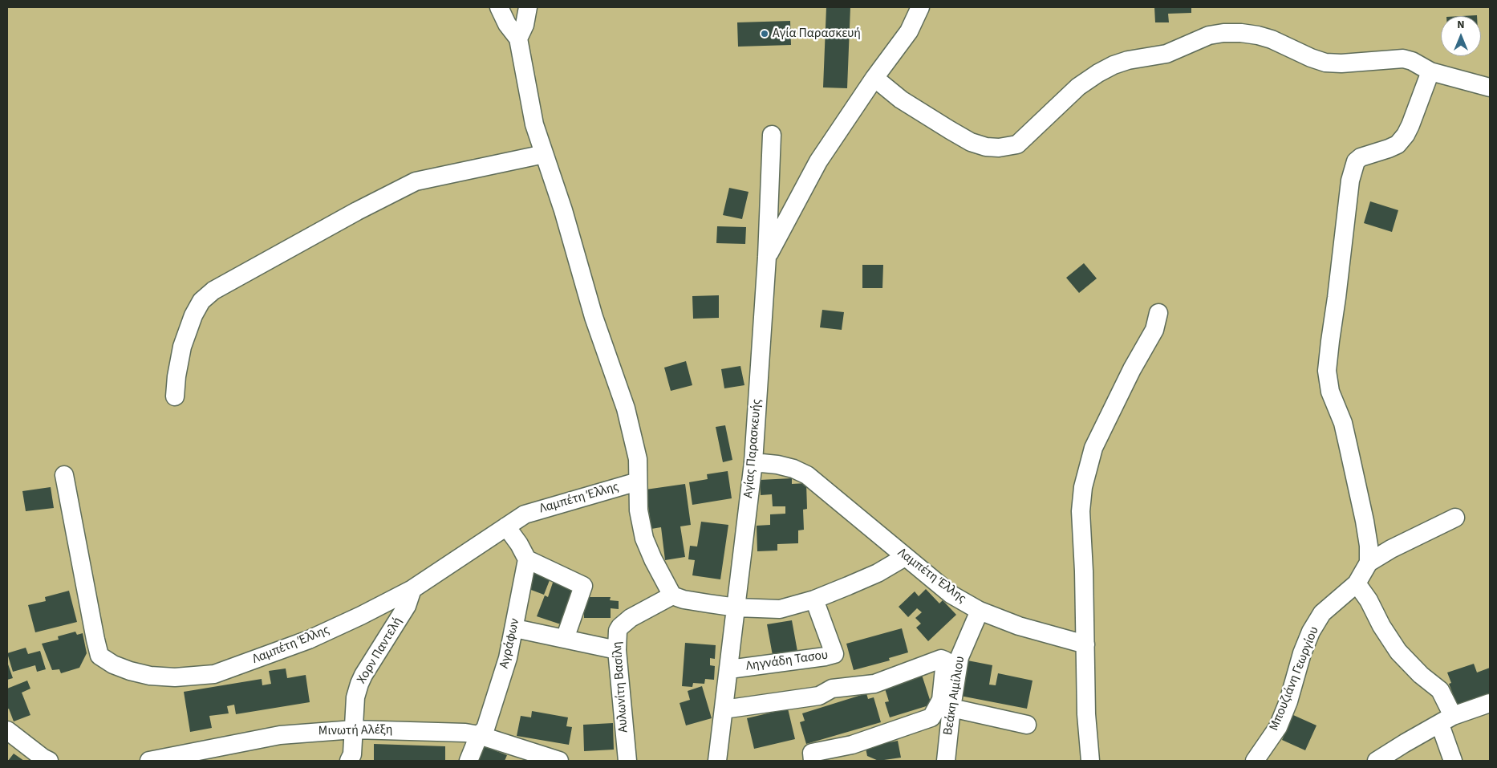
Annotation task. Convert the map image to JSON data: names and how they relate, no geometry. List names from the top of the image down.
{
  "streets": {
    "street": [
      "Αγίας Παρασκευής",
      "Λαμπέτη Έλλης",
      "Αγράφων",
      "Χορν Παντελή",
      "Ληγνάδη Τασου",
      "Μπουζιάνη Γεωργίου",
      "Αυλωνίτη Βασίλη",
      "Βεάκη Αιμίλιου",
      "Μινωτή Αλέξη"
    ]
  },
  "crossings": [
    ["Αγίας Παρασκευής", "Λαμπέτη Έλλης"],
    ["Αγίας Παρασκευής", "Ληγνάδη Τασου"],
    ["Λαμπέτη Έλλης", "Χορν Παντελή"],
    ["Λαμπέτη Έλλης", "Βεάκη Αιμίλιου"],
    ["Αγράφων", "Μινωτή Αλέξη"],
    ["Χορν Παντελή", "Μινωτή Αλέξη"]
  ],
  "places": ["Αγία Παρασκευή"],
  "north": "top"
}
